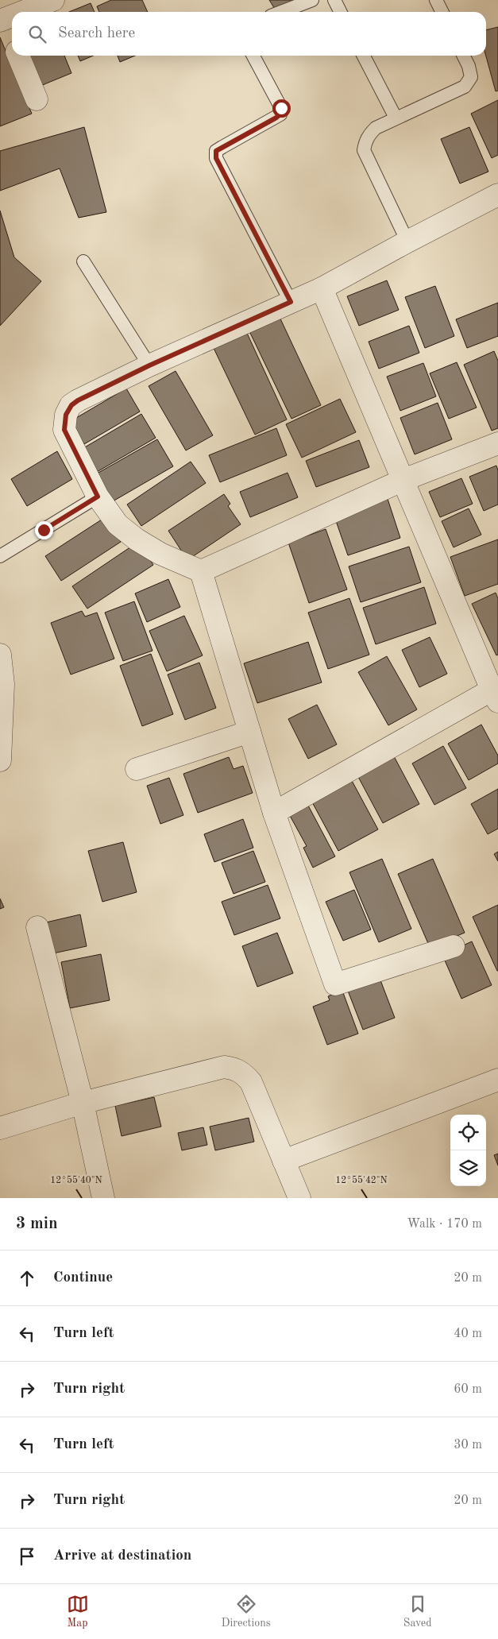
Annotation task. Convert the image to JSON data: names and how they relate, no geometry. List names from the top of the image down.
{
  "page": {
    "search": "Search here",
    "heading": ["3 min", "Walk · 170 m"],
    "list": [
      ["Continue", "20 m"],
      ["Turn left", "40 m"],
      ["Turn right", "60 m"],
      ["Turn left", "30 m"],
      ["Turn right", "20 m"],
      "Arrive at destination"
    ],
    "nav": ["Map", "Directions", "Saved"]
  },
  "coordinates": ["12°55'40\"N", "12°55'42\"N"]
}
